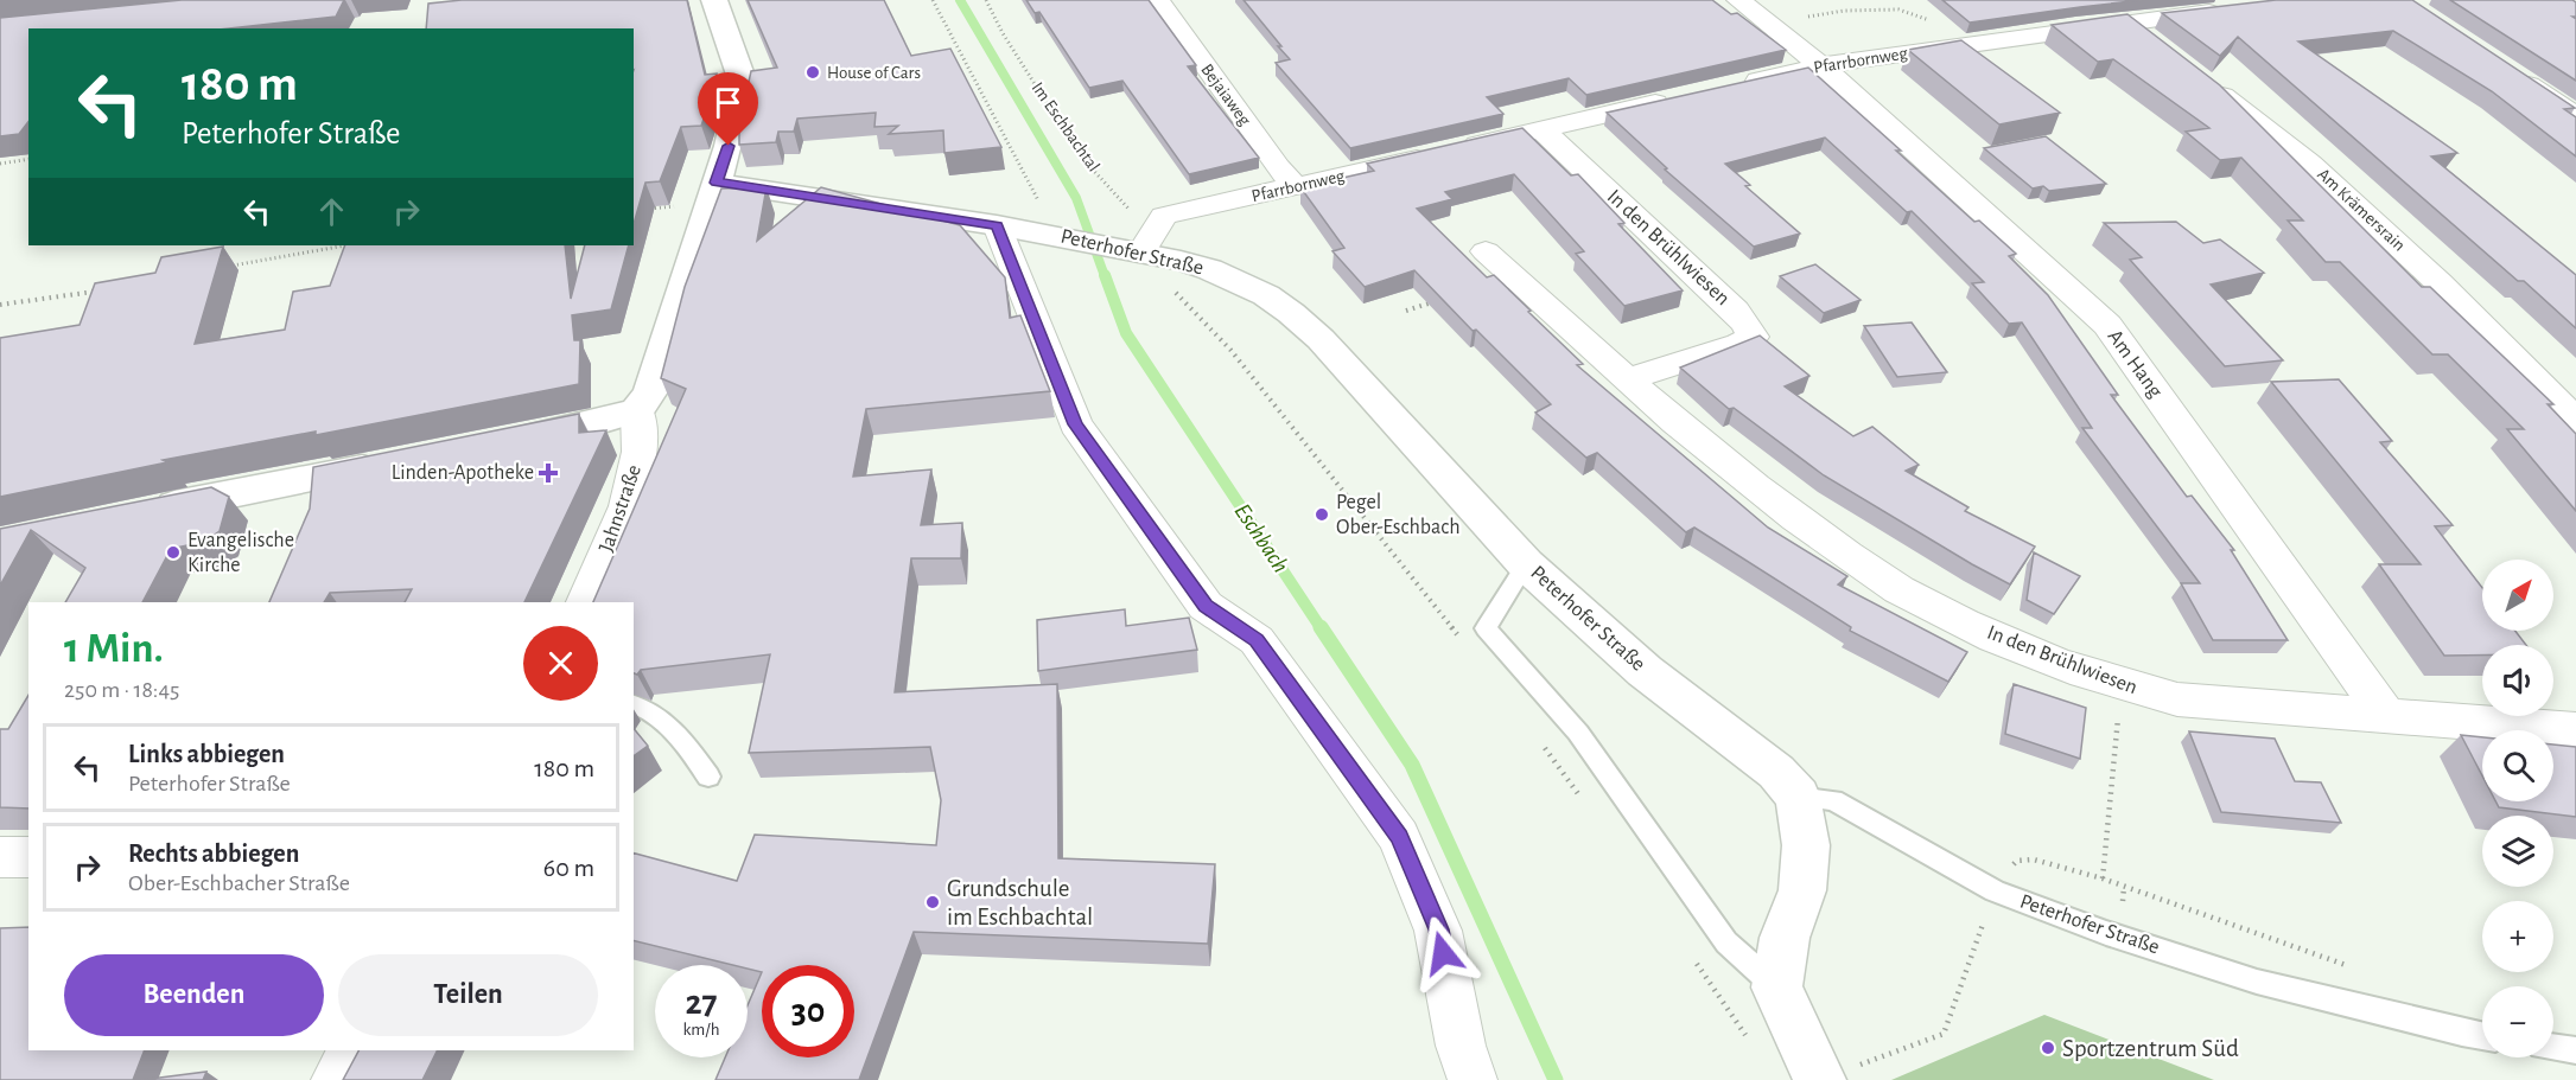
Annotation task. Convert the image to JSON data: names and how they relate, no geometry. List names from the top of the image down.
{
  "streets": {
    "street": [
      "Pfarrbornweg",
      "Bejaiaweg",
      "Am Krämersrain",
      "In den Brühlwiesen",
      "Peterhofer Straße",
      "Am Hang",
      "Jahnstraße"
    ],
    "path": ["Im Eschbachtal"]
  },
  "crossings": [
    ["Pfarrbornweg", "Bejaiaweg"],
    ["Pfarrbornweg", "Im Eschbachtal"],
    ["Pfarrbornweg", "In den Brühlwiesen"],
    ["Pfarrbornweg", "Peterhofer Straße"],
    ["Pfarrbornweg", "Am Hang"],
    ["Im Eschbachtal", "Peterhofer Straße"],
    ["In den Brühlwiesen", "Am Hang"]
  ],
  "water": ["Eschbach"],
  "places": {
    "other": [
      "House of Cars",
      "Pegel Ober-Eschbach",
      "Evangelische Kirche",
      "Grundschule im Eschbachtal",
      "Sportzentrum Süd"
    ],
    "health": ["Linden-Apotheke"]
  },
  "north": "top right",
  "page": {
    "turn": ["180 m", "Peterhofer Straße"],
    "map_buttons": ["+", "−"],
    "heading": ["1 Min.", "250 m · 18:45"],
    "list": [
      {
        "name": "Links abbiegen",
        "note": "Peterhofer Straße",
        "value": "180 m"
      },
      {
        "name": "Rechts abbiegen",
        "note": "Ober-Eschbacher Straße",
        "value": "60 m"
      }
    ],
    "buttons": ["Beenden", "Teilen"],
    "speed": "27 km/h",
    "limit": "30"
  }
}
